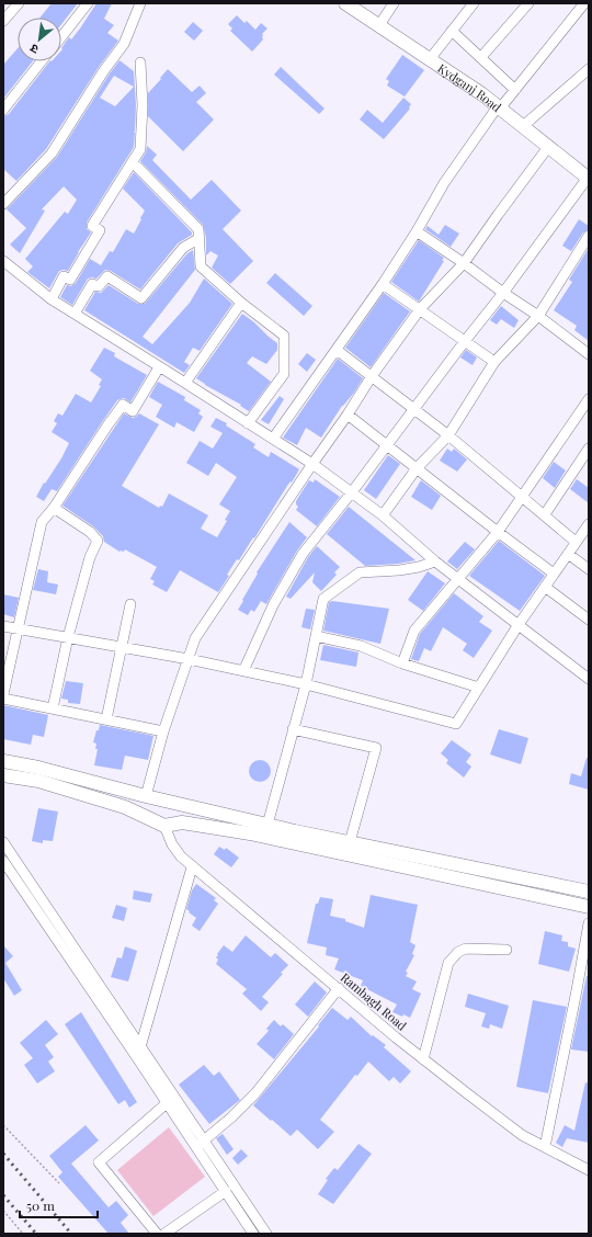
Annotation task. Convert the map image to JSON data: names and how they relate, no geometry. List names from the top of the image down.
{
  "streets": {
    "main road": ["Kydganj Road"],
    "street": ["Rambagh Road"]
  },
  "scale_bar": "50 m",
  "north": "bottom left"
}
